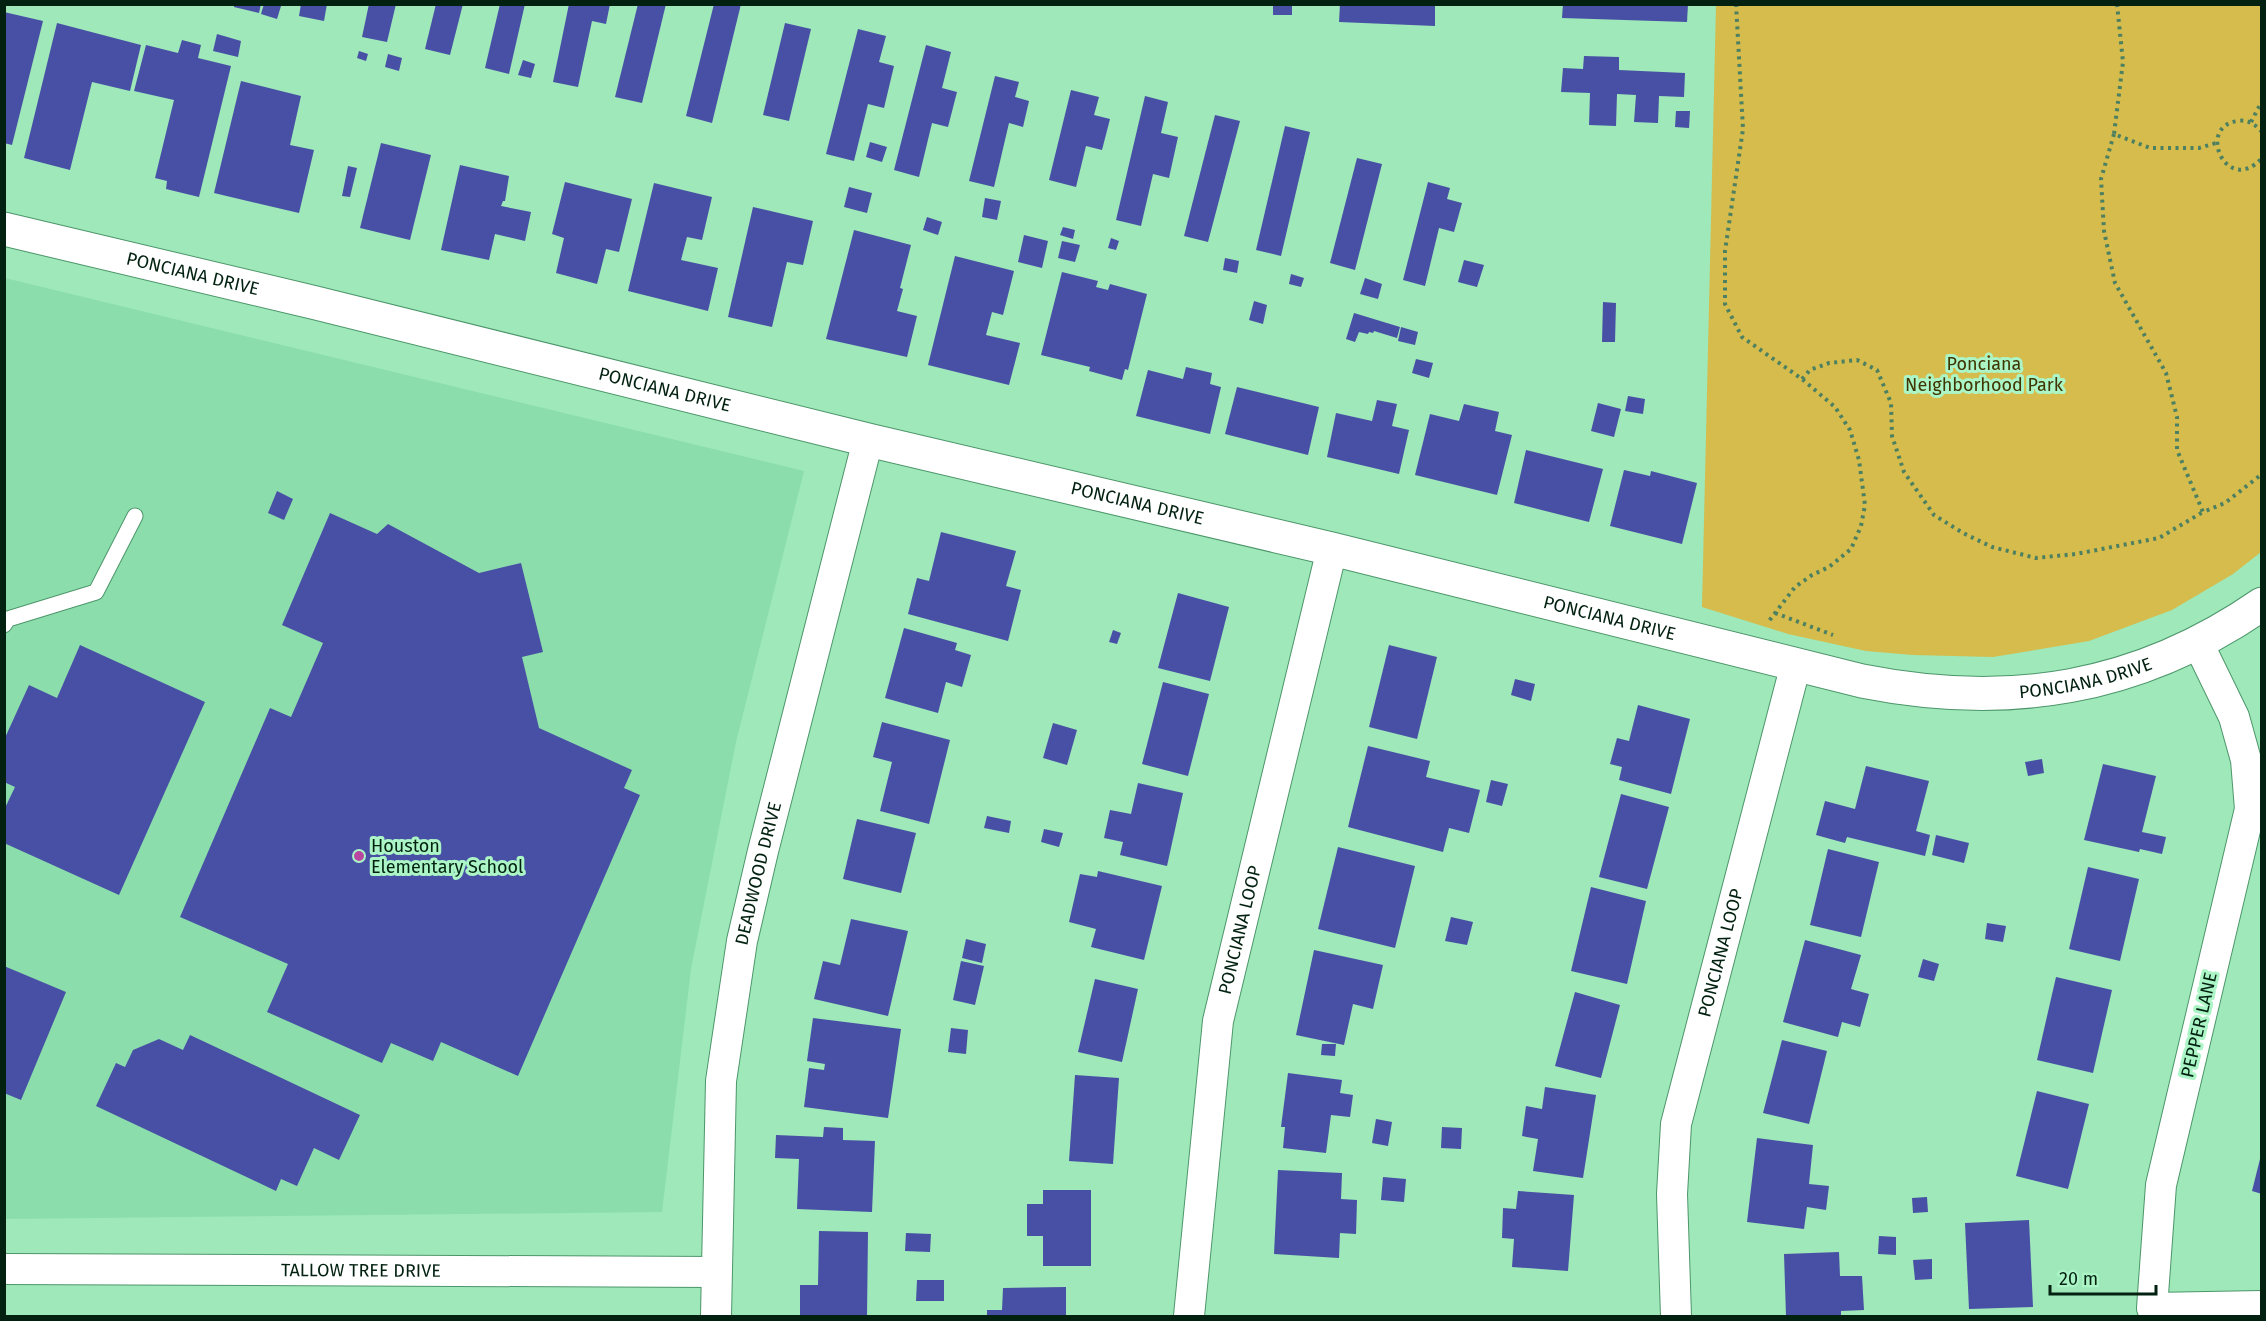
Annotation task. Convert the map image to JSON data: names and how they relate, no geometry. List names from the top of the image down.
{
  "streets": {
    "street": [
      "PONCIANA DRIVE",
      "DEADWOOD DRIVE",
      "PONCIANA LOOP",
      "PEPPER LANE",
      "TALLOW TREE DRIVE"
    ]
  },
  "crossings": [
    ["PONCIANA DRIVE", "DEADWOOD DRIVE"],
    ["PONCIANA DRIVE", "PONCIANA LOOP"],
    ["PONCIANA DRIVE", "PEPPER LANE"],
    ["DEADWOOD DRIVE", "TALLOW TREE DRIVE"]
  ],
  "parks": ["Ponciana Neighborhood Park"],
  "places": ["Houston Elementary School"],
  "scale_bar": "20 m"
}
